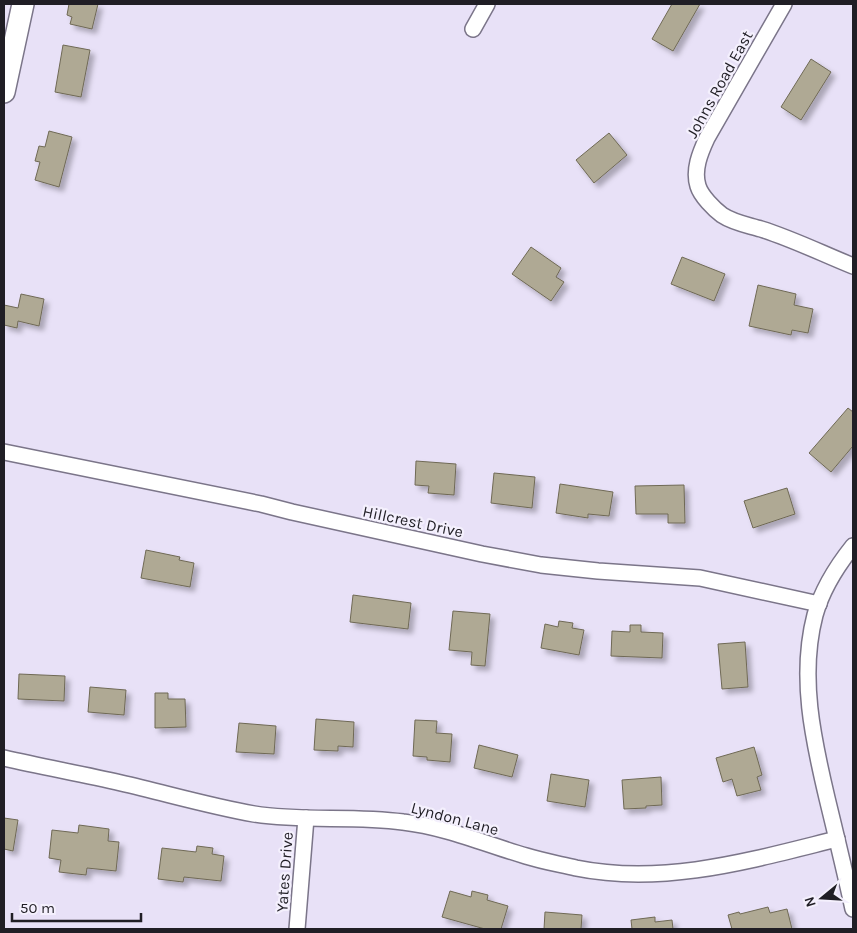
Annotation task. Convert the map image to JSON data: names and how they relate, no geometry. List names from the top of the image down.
{
  "streets": {
    "street": [
      "Johns Road East",
      "Hillcrest Drive",
      "Lyndon Lane",
      "Yates Drive"
    ]
  },
  "crossings": [
    ["Lyndon Lane", "Yates Drive"]
  ],
  "scale_bar": "50 m",
  "north": "left"
}
